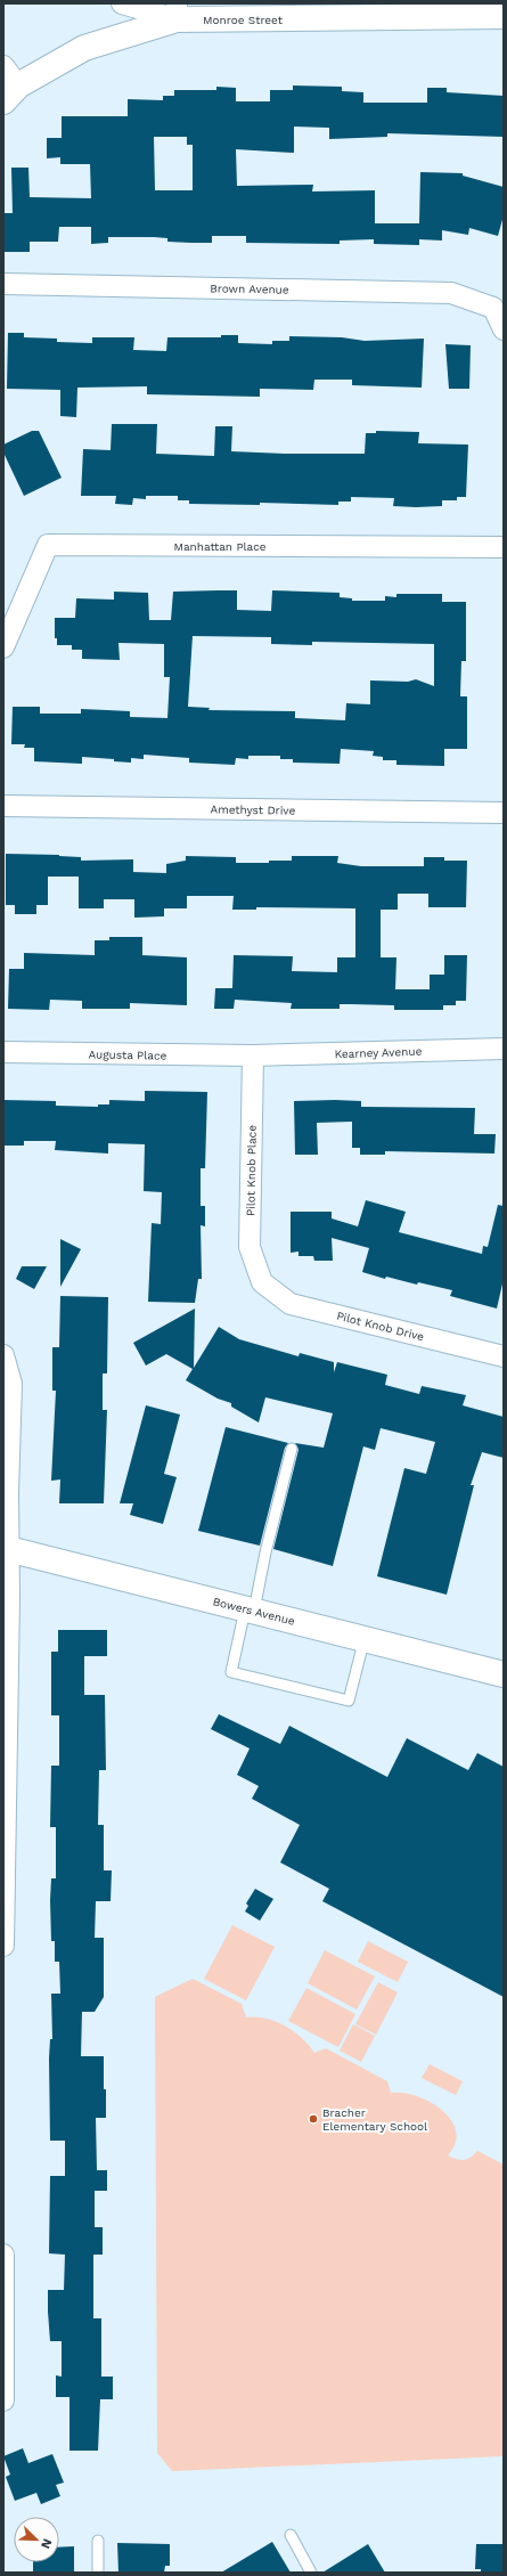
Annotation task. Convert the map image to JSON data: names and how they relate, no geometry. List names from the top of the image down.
{
  "streets": {
    "main road": ["Monroe Street", "Bowers Avenue"],
    "street": [
      "Brown Avenue",
      "Manhattan Place",
      "Amethyst Drive",
      "Kearney Avenue",
      "Augusta Place",
      "Pilot Knob Place",
      "Pilot Knob Drive"
    ]
  },
  "crossings": [
    ["Kearney Avenue", "Augusta Place"],
    ["Kearney Avenue", "Pilot Knob Place"],
    ["Augusta Place", "Pilot Knob Place"],
    ["Pilot Knob Place", "Pilot Knob Drive"]
  ],
  "places": ["Bracher Elementary School"],
  "north": "bottom right"
}
